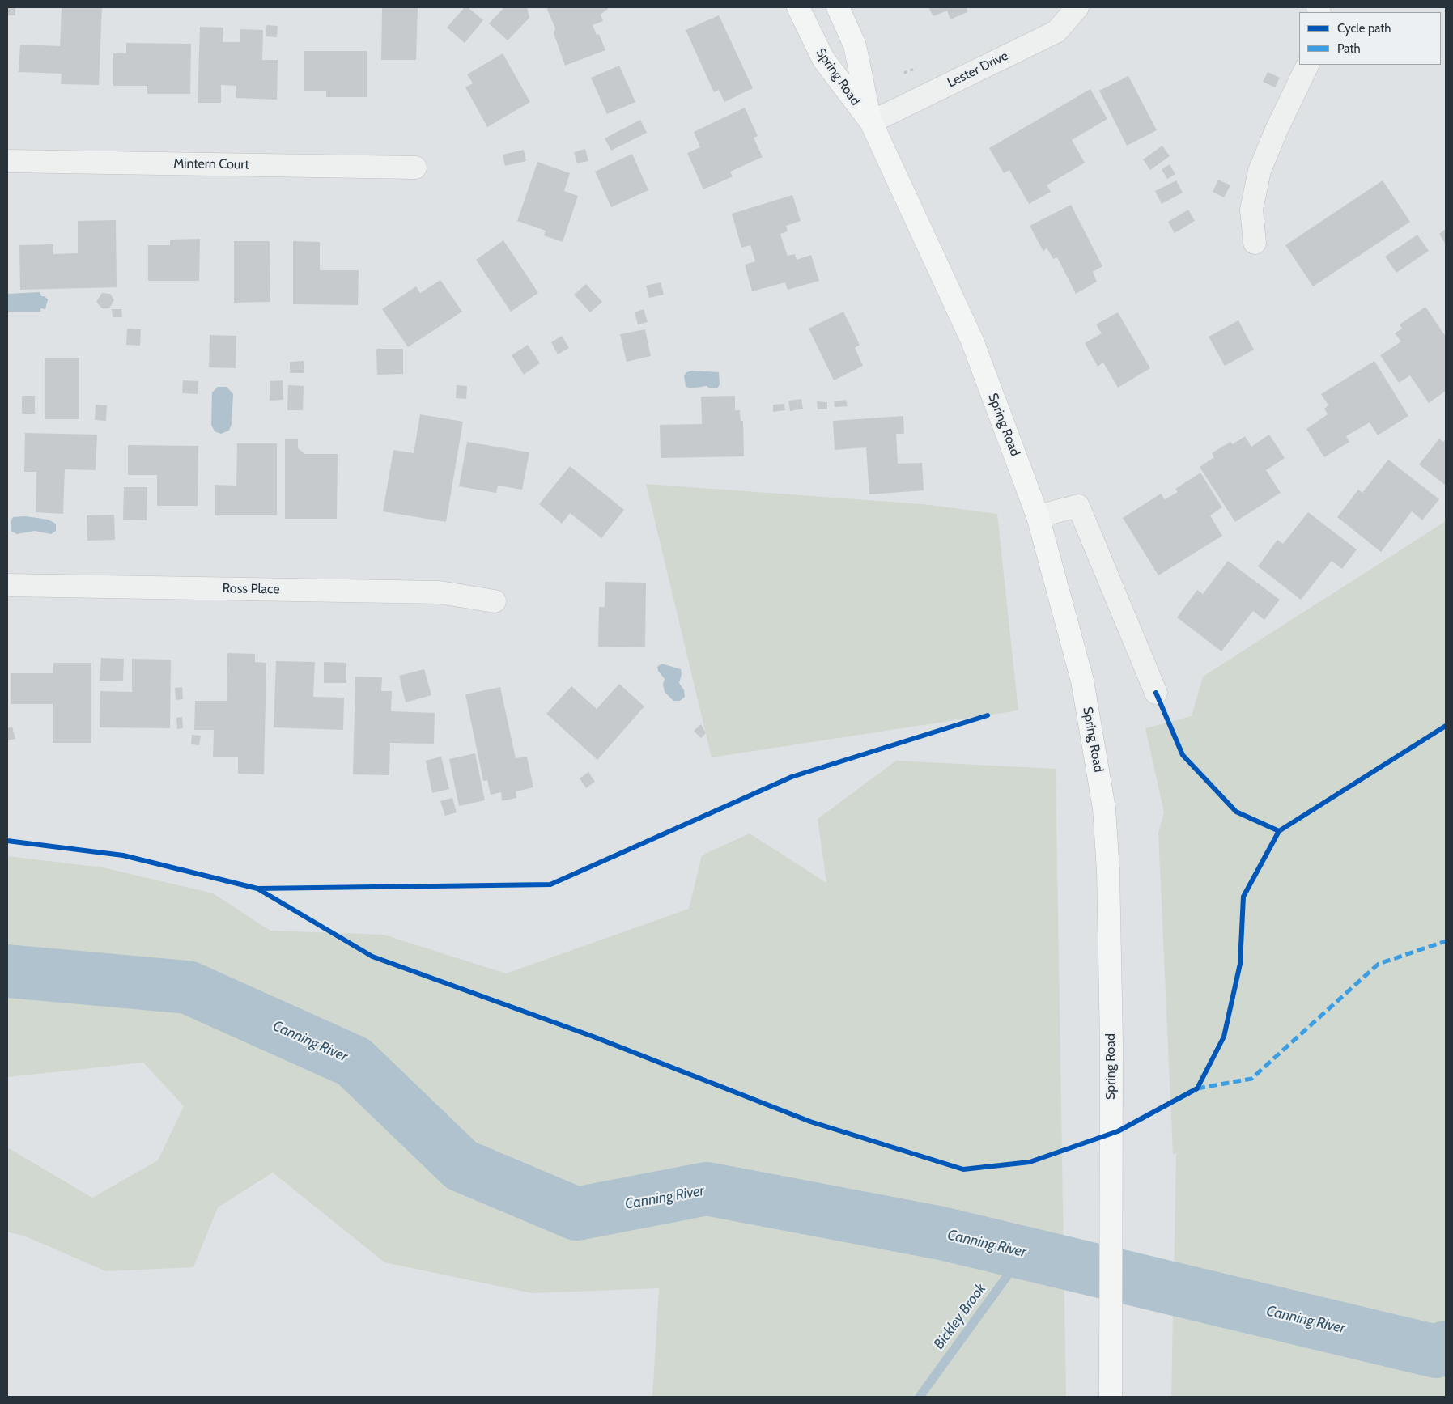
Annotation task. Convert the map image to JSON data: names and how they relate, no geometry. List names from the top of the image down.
{
  "streets": {
    "main road": ["Spring Road"],
    "street": ["Lester Drive", "Mintern Court", "Ross Place"]
  },
  "crossings": [
    ["Lester Drive", "Spring Road"]
  ],
  "water": ["Canning River", "Bickley Brook"],
  "legend": ["Cycle path", "Path"]
}
